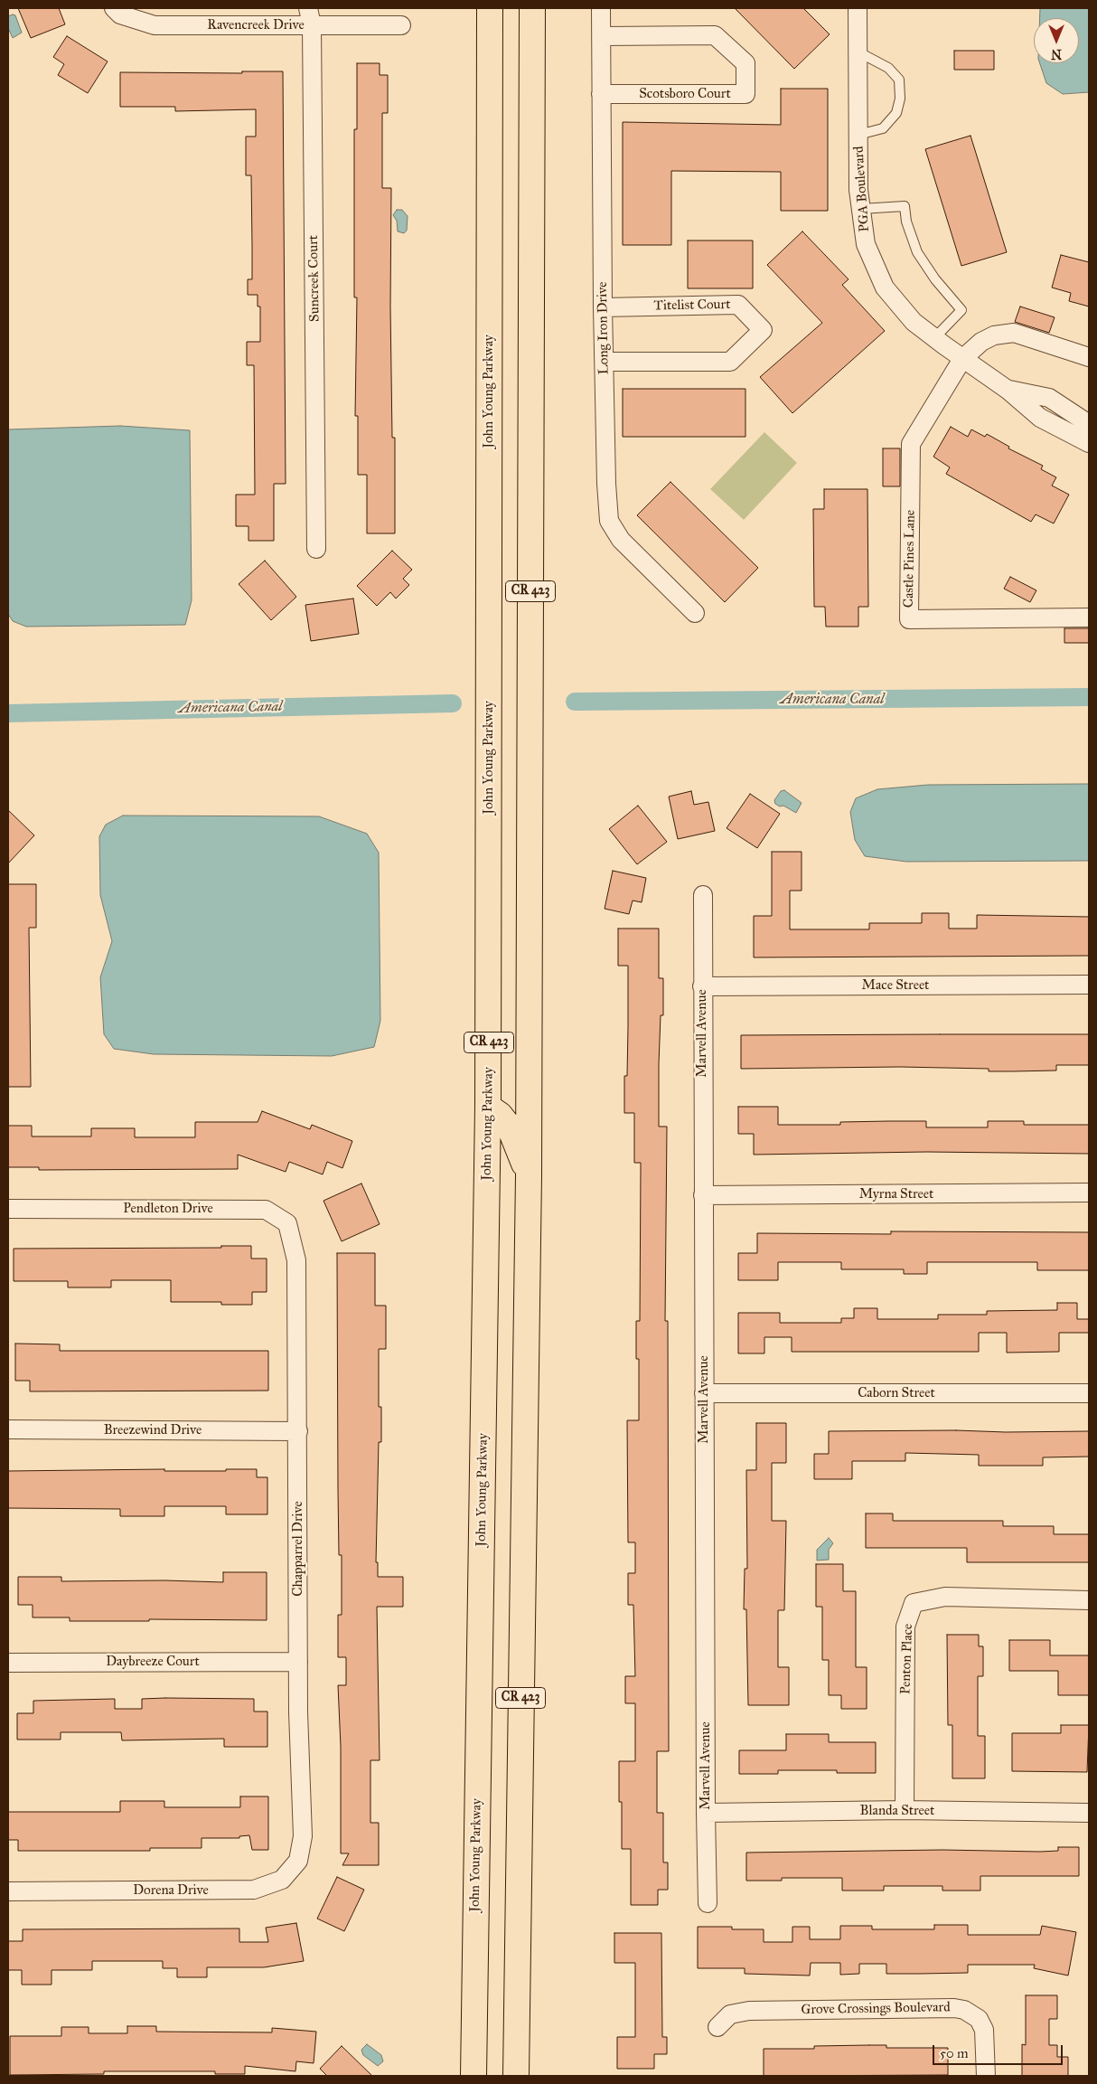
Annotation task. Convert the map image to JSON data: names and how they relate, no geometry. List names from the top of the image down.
{
  "streets": {
    "highway": ["John Young Parkway", "CR 423"],
    "street": [
      "Ravencreek Drive",
      "Scotsboro Court",
      "PGA Boulevard",
      "Suncreek Court",
      "Titelist Court",
      "Long Iron Drive",
      "Castle Pines Lane",
      "Mace Street",
      "Marvell Avenue",
      "Myrna Street",
      "Pendleton Drive",
      "Caborn Street",
      "Breezewind Drive",
      "Chapparrel Drive",
      "Penton Place",
      "Daybreeze Court",
      "Blanda Street",
      "Dorena Drive",
      "Grove Crossings Boulevard"
    ]
  },
  "crossings": [
    ["Ravencreek Drive", "Suncreek Court"],
    ["Scotsboro Court", "Long Iron Drive"],
    ["PGA Boulevard", "Castle Pines Lane"],
    ["Titelist Court", "Long Iron Drive"],
    ["Mace Street", "Marvell Avenue"],
    ["Marvell Avenue", "Myrna Street"],
    ["Marvell Avenue", "Caborn Street"],
    ["Marvell Avenue", "Blanda Street"],
    ["Pendleton Drive", "Chapparrel Drive"],
    ["Breezewind Drive", "Chapparrel Drive"],
    ["Chapparrel Drive", "Daybreeze Court"],
    ["Chapparrel Drive", "Dorena Drive"],
    ["Penton Place", "Blanda Street"]
  ],
  "water": ["Americana Canal"],
  "scale_bar": "50 m",
  "north": "bottom"
}
